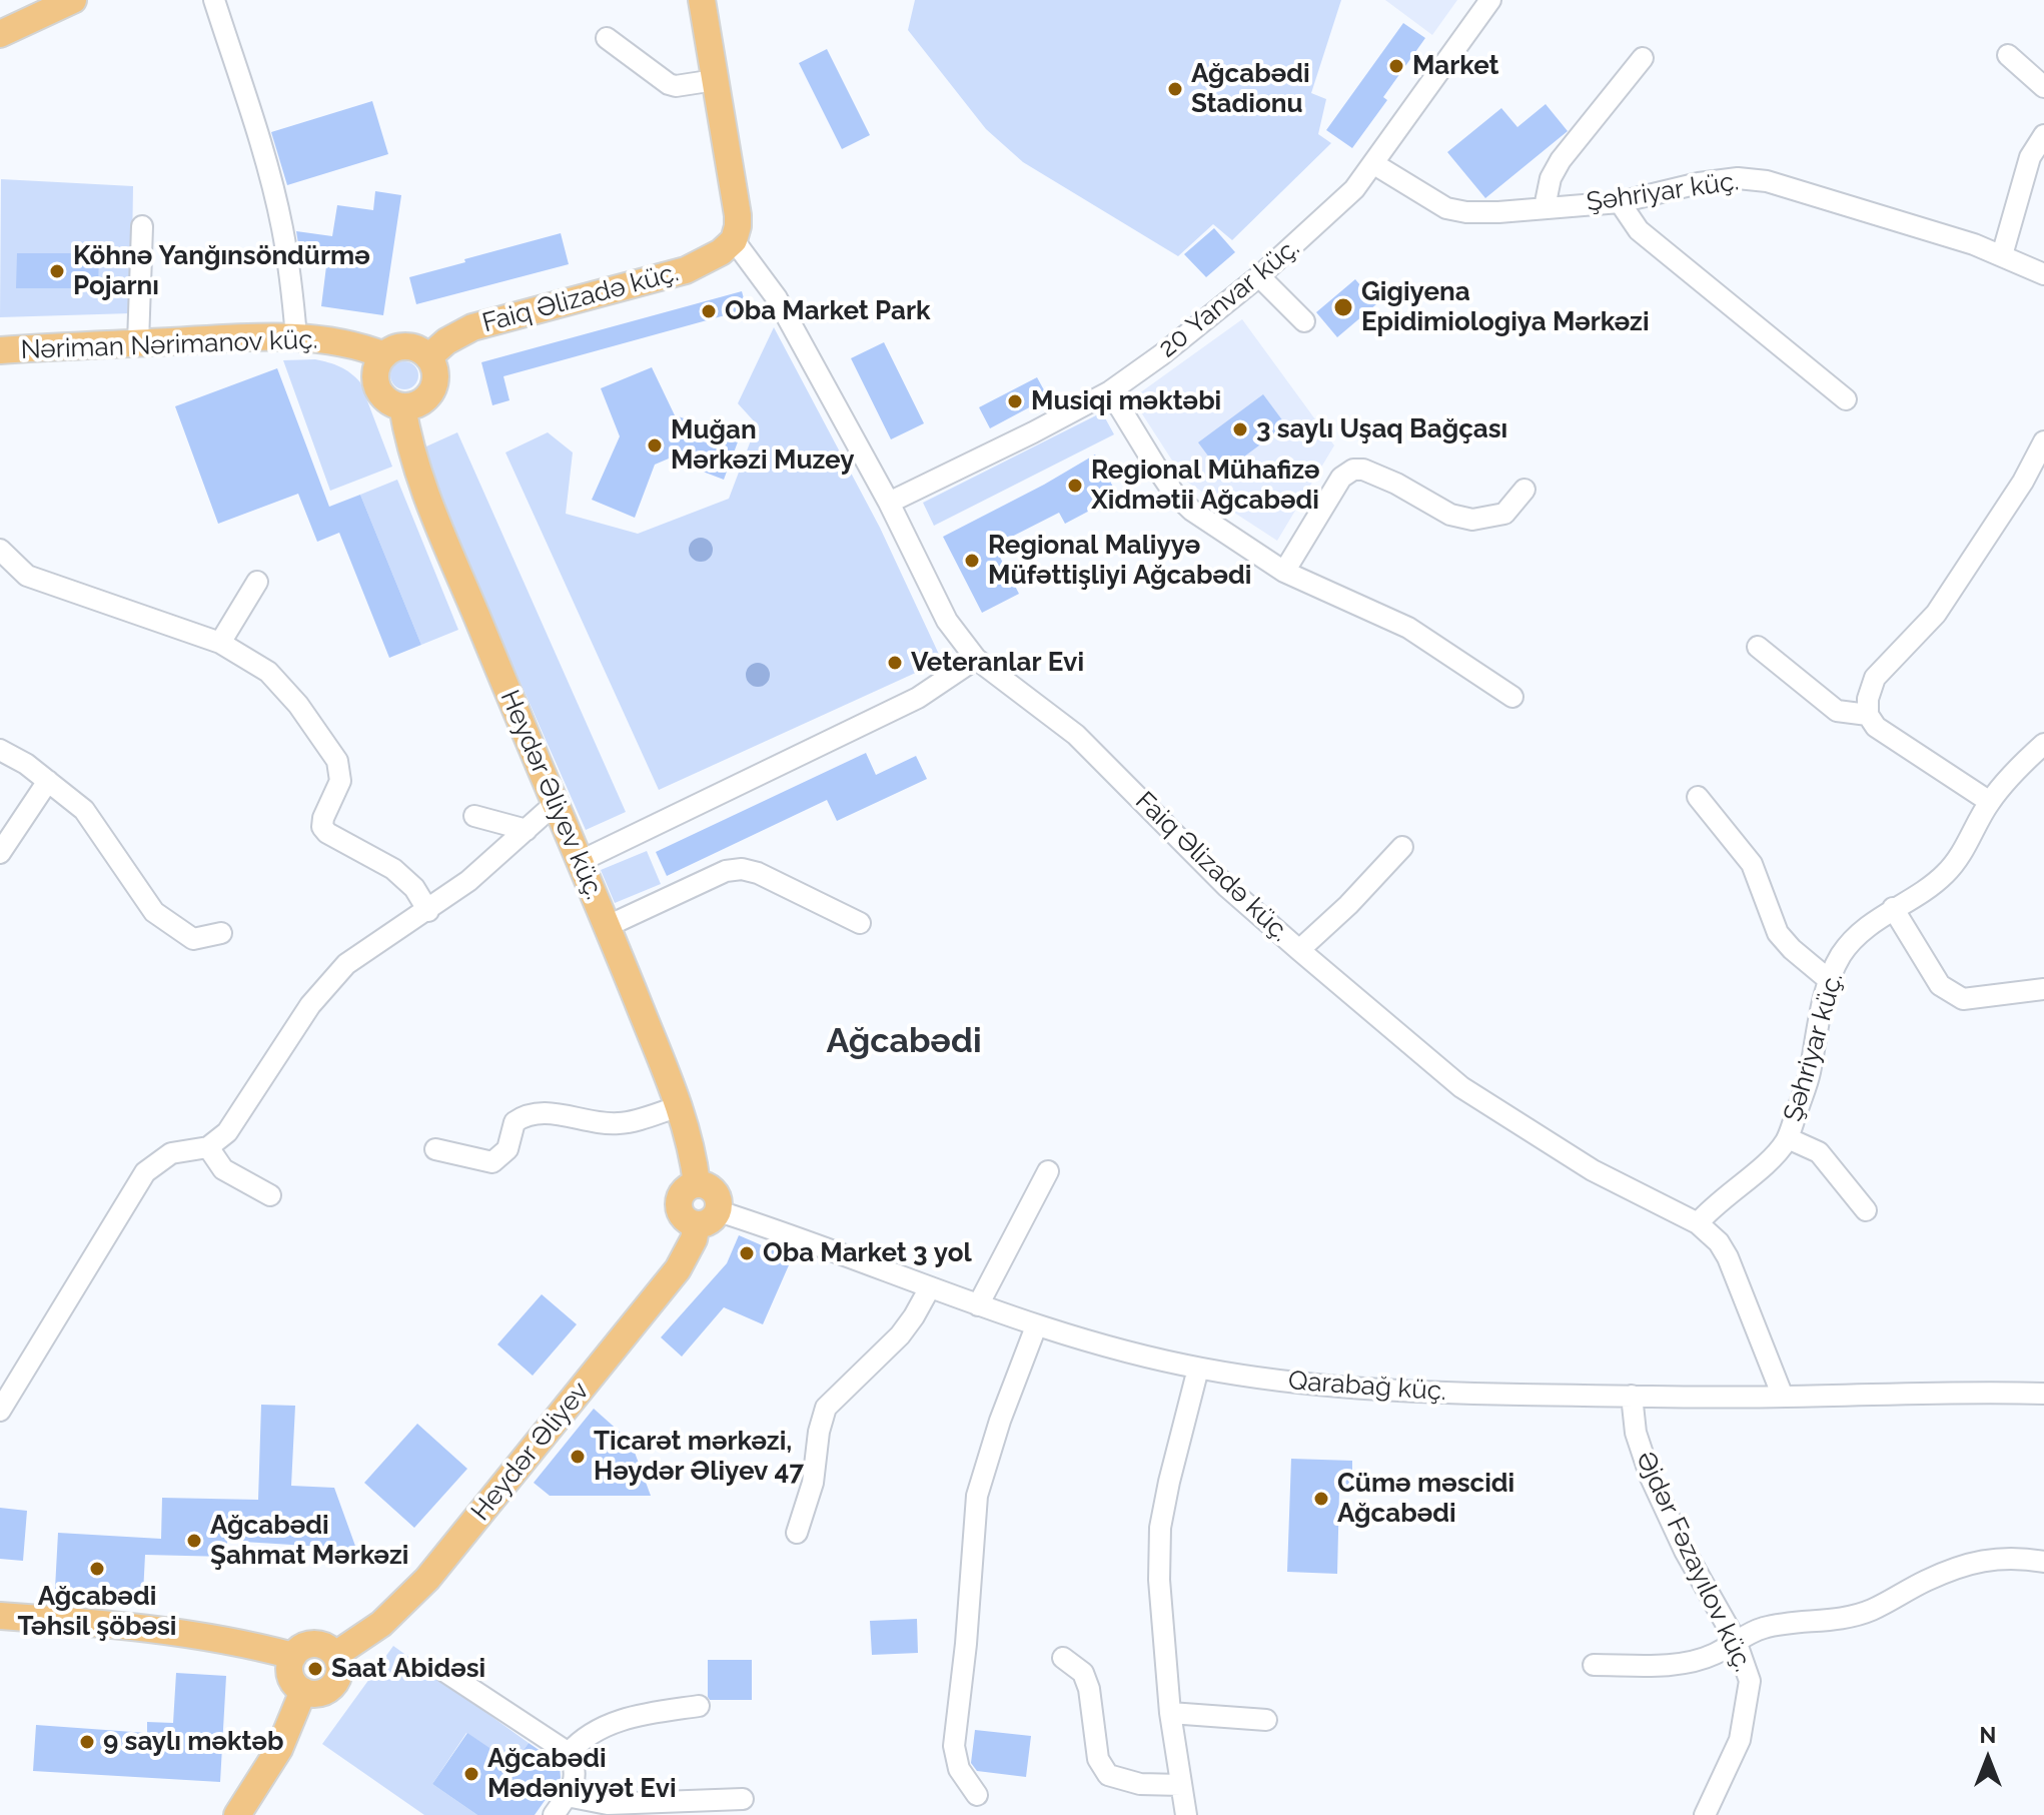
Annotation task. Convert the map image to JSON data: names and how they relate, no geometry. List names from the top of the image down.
{
  "streets": {
    "main road": [
      "Faiq Əlizadə küç.",
      "Nəriman Nərimanov küç.",
      "Heydər Əliyev küç.",
      "Heydər Əliyev"
    ],
    "street": [
      "Şəhriyar küç.",
      "20 Yanvar küç.",
      "Qarabağ küç.",
      "Əjdər Fəzayılov küç."
    ]
  },
  "crossings": [
    ["Şəhriyar küç.", "Faiq Əlizadə küç."],
    ["Şəhriyar küç.", "20 Yanvar küç."],
    ["Faiq Əlizadə küç.", "20 Yanvar küç."],
    ["Faiq Əlizadə küç.", "Nəriman Nərimanov küç."],
    ["Faiq Əlizadə küç.", "Heydər Əliyev küç."],
    ["Faiq Əlizadə küç.", "Qarabağ küç."],
    ["Nəriman Nərimanov küç.", "Heydər Əliyev küç."],
    ["Heydər Əliyev küç.", "Qarabağ küç."],
    ["Heydər Əliyev küç.", "Heydər Əliyev"],
    ["Qarabağ küç.", "Heydər Əliyev"],
    ["Qarabağ küç.", "Əjdər Fəzayılov küç."]
  ],
  "districts": ["Ağcabədi"],
  "places": [
    "Market",
    "Ağcabədi Stadionu",
    "Köhnə Yanğınsöndürmə Pojarnı",
    "Gigiyena Epidimiologiya Mərkəzi",
    "Oba Market Park",
    "Musiqi məktəbi",
    "3 saylı Uşaq Bağçası",
    "Muğan Mərkəzi Muzey",
    "Regional Mühafizə Xidmətii Ağcabədi",
    "Regional Maliyyə Müfəttişliyi Ağcabədi",
    "Veteranlar Evi",
    "Oba Market 3 yol",
    "Ticarət mərkəzi, Həydər Əliyev 47",
    "Cümə məscidi Ağcabədi",
    "Ağcabədi Şahmat Mərkəzi",
    "Ağcabədi Təhsil şöbəsi",
    "Saat Abidəsi",
    "9 saylı məktəb",
    "Ağcabədi Mədəniyyət Evi"
  ],
  "north": "top"
}
